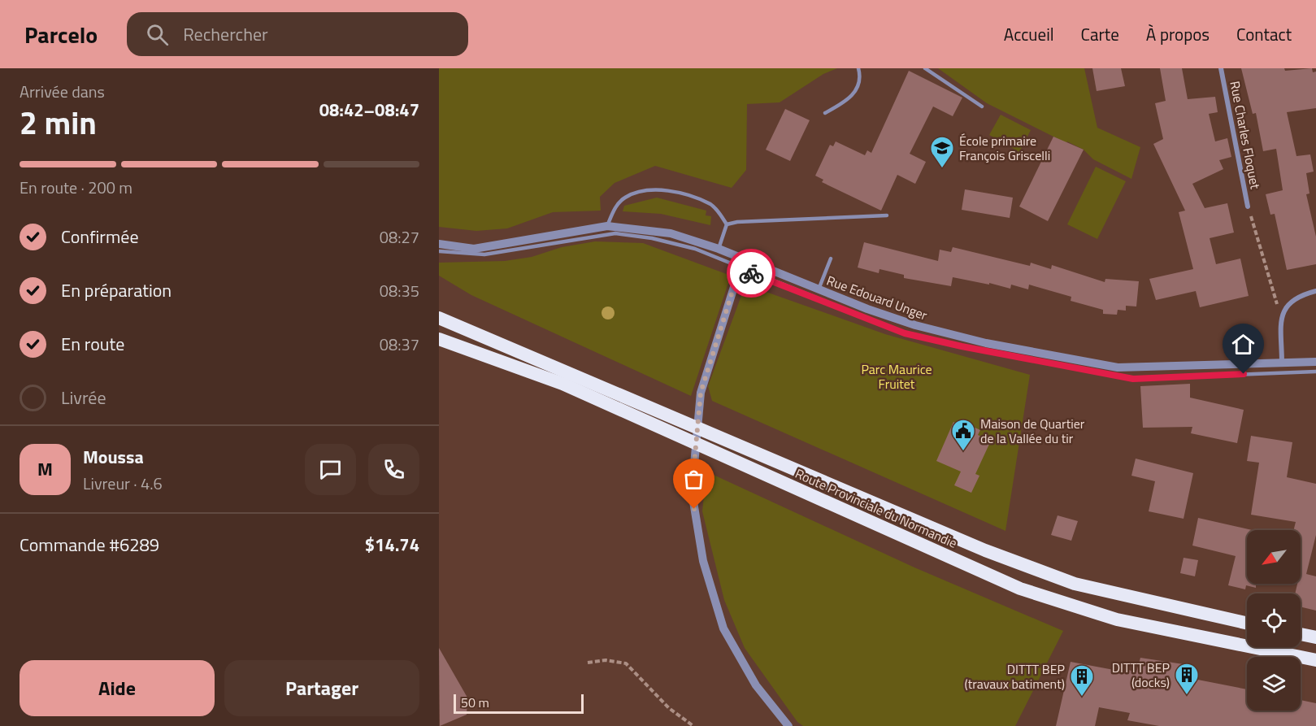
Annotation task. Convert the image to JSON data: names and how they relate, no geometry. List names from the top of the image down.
{
  "streets": {
    "highway": ["Route Provinciale du Normandie"],
    "street": ["Rue Charles Floquet", "Rue Edouard Unger"]
  },
  "parks": ["Parc Maurice Fruitet"],
  "places": {
    "school or university": ["École primaire François Griscelli"],
    "public building": ["Maison de Quartier de la Vallée du tir"],
    "building": ["DITTT BEP (docks)", "DITTT BEP (travaux batiment)"]
  },
  "scale_bar": "50 m",
  "north": "bottom left",
  "page": {
    "header": "Parcelo",
    "search": "Rechercher",
    "nav": [
      "Accueil",
      "Carte",
      "À propos",
      "Contact"
    ],
    "heading": ["2 min", "Arrivée dans", "08:42–08:47"],
    "panel": [
      "Moussa",
      "Livreur · 4.6",
      "Commande #6289",
      "$14.74"
    ],
    "bar": "En route · 200 m",
    "list": [
      ["Confirmée", "08:27"],
      ["En préparation", "08:35"],
      ["En route", "08:37"],
      "Livrée"
    ],
    "round": "M",
    "buttons": ["Aide", "Partager"],
    "scale": "50 m"
  }
}
